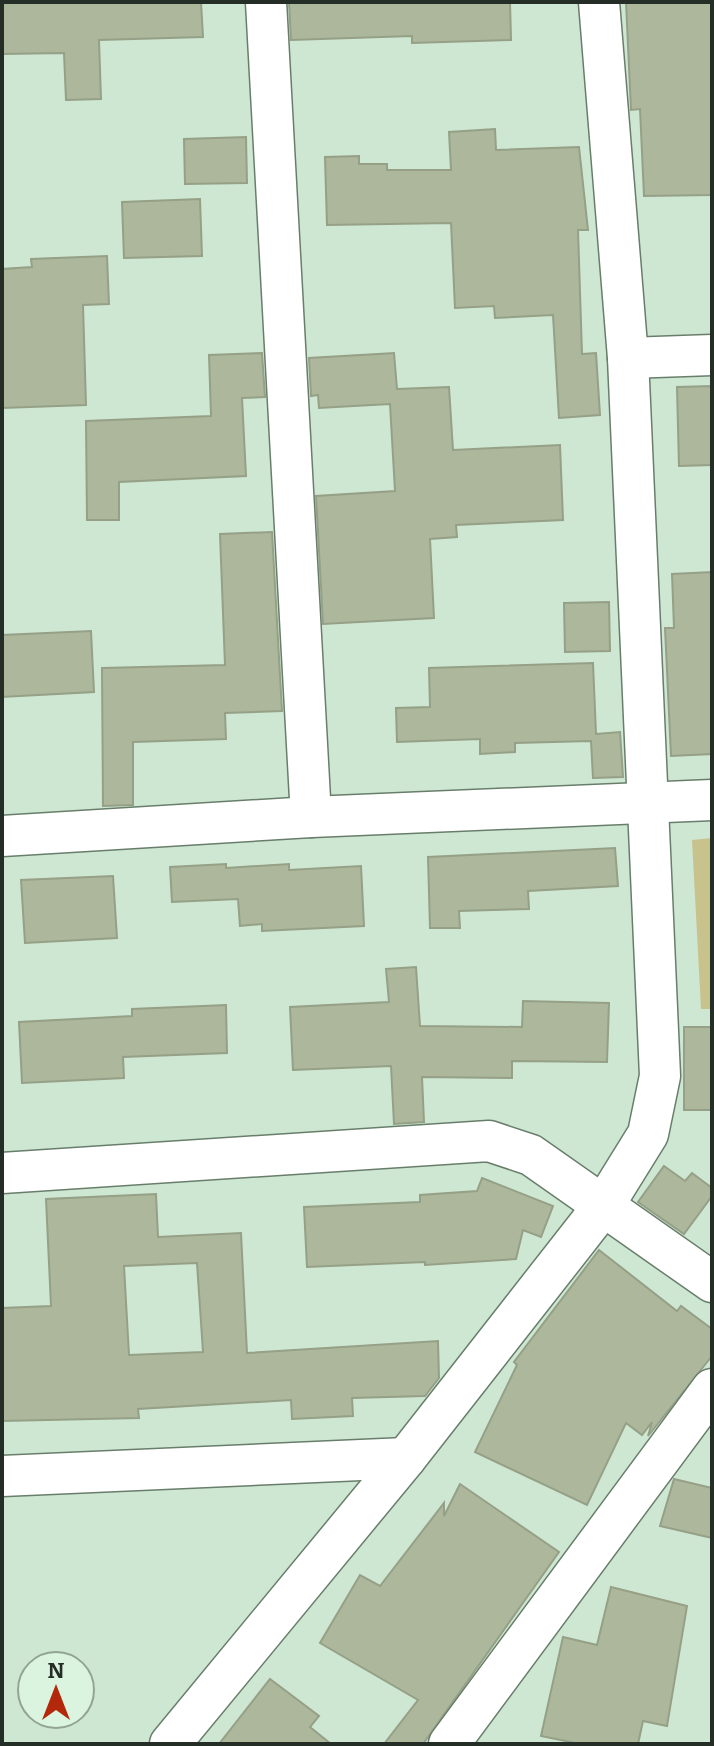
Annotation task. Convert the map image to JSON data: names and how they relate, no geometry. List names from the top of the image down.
{
  "north": "top"
}
